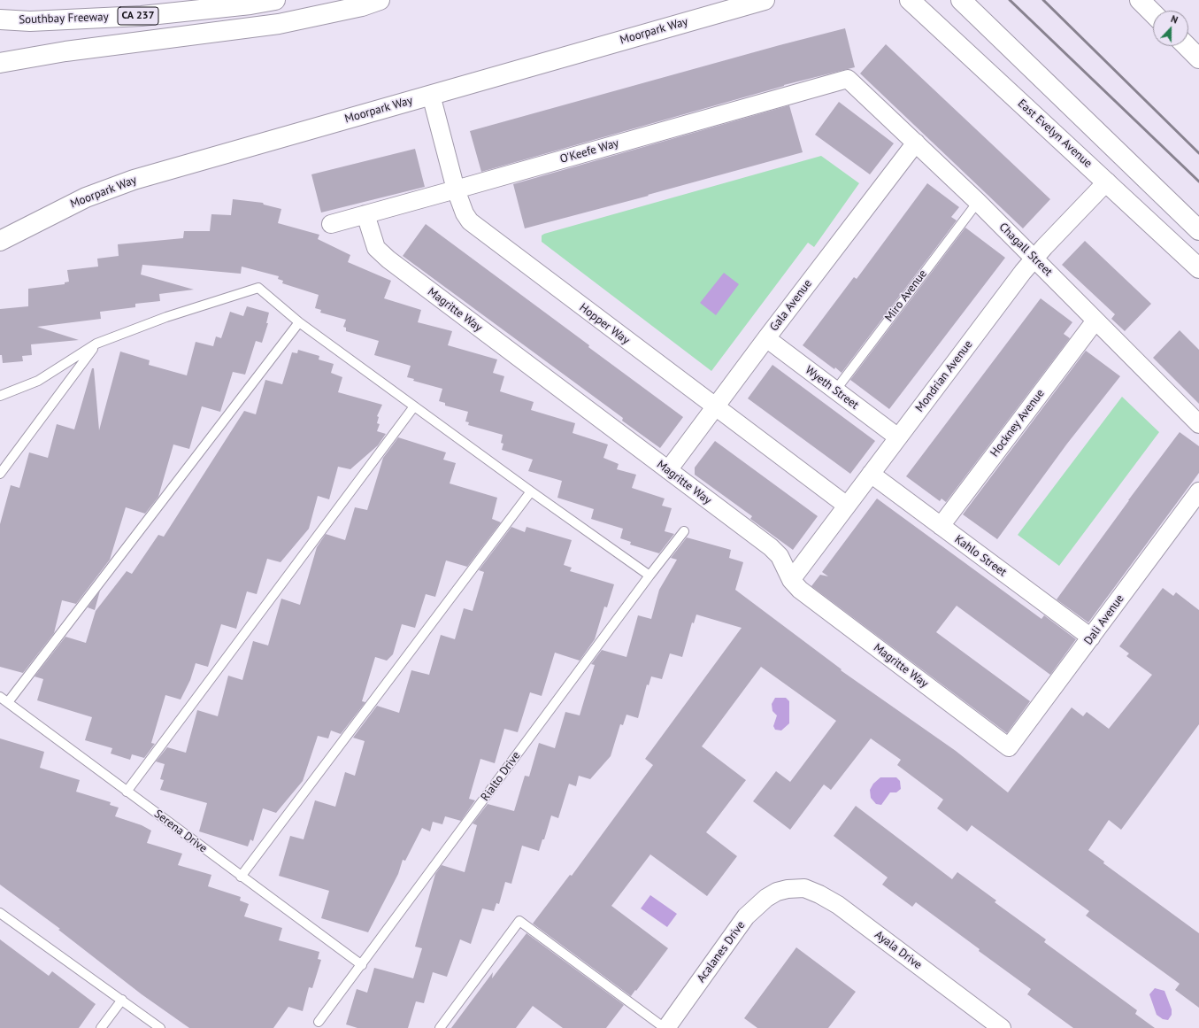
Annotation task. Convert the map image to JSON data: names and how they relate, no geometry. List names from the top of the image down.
{
  "streets": {
    "main road": [
      "CA 237",
      "Southbay Freeway",
      "Moorpark Way",
      "East Evelyn Avenue"
    ],
    "street": [
      "O'Keefe Way",
      "Chagall Street",
      "Gala Avenue",
      "Magritte Way",
      "Hopper Way",
      "Mondrian Avenue",
      "Wyeth Street",
      "Hockney Avenue",
      "Kahlo Street",
      "Dali Avenue",
      "Ayala Drive",
      "Acalanes Drive"
    ],
    "lane": ["Miro Avenue", "Rialto Drive", "Serena Drive"]
  },
  "crossings": [
    ["Moorpark Way", "Hopper Way"],
    ["East Evelyn Avenue", "Mondrian Avenue"],
    ["O'Keefe Way", "Chagall Street"],
    ["O'Keefe Way", "Magritte Way"],
    ["O'Keefe Way", "Hopper Way"],
    ["Chagall Street", "Miro Avenue"],
    ["Chagall Street", "Gala Avenue"],
    ["Chagall Street", "Mondrian Avenue"],
    ["Chagall Street", "Hockney Avenue"],
    ["Miro Avenue", "Wyeth Street"],
    ["Gala Avenue", "Magritte Way"],
    ["Gala Avenue", "Hopper Way"],
    ["Gala Avenue", "Wyeth Street"],
    ["Magritte Way", "Mondrian Avenue"],
    ["Magritte Way", "Dali Avenue"],
    ["Hopper Way", "Mondrian Avenue"],
    ["Mondrian Avenue", "Wyeth Street"],
    ["Mondrian Avenue", "Kahlo Street"],
    ["Hockney Avenue", "Kahlo Street"],
    ["Kahlo Street", "Dali Avenue"],
    ["Rialto Drive", "Serena Drive"],
    ["Ayala Drive", "Acalanes Drive"]
  ],
  "north": "top"
}
